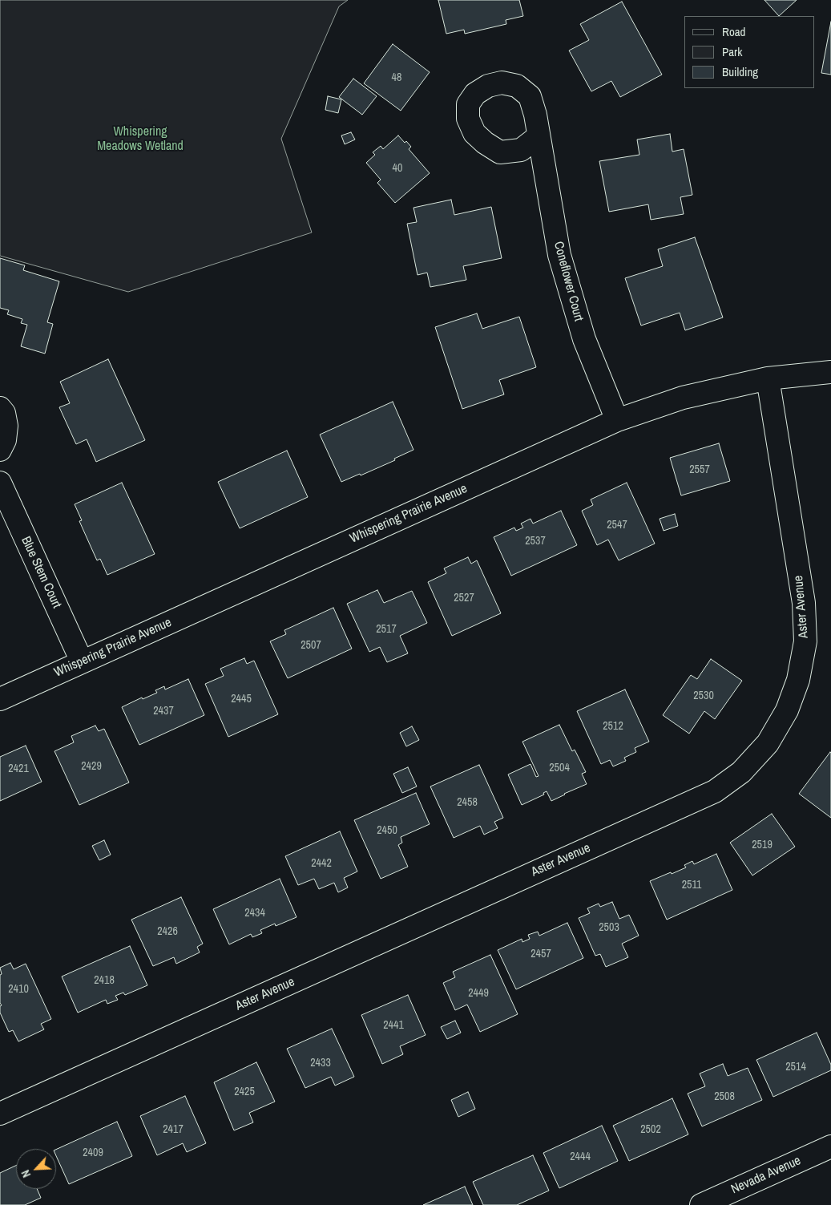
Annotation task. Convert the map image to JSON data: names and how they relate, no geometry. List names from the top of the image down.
{
  "streets": {
    "street": [
      "Coneflower Court",
      "Whispering Prairie Avenue",
      "Blue Stem Court",
      "Aster Avenue",
      "Nevada Avenue"
    ]
  },
  "crossings": [
    ["Coneflower Court", "Whispering Prairie Avenue"],
    ["Whispering Prairie Avenue", "Blue Stem Court"],
    ["Whispering Prairie Avenue", "Aster Avenue"]
  ],
  "parks": ["Whispering Meadows Wetland"],
  "house_numbers": [
    "48",
    "40",
    "2557",
    "2547",
    "2537",
    "2527",
    "2517",
    "2507",
    "2530",
    "2445",
    "2437",
    "2512",
    "2429",
    "2504",
    "2421",
    "2458",
    "2450",
    "2519",
    "2442",
    "2511",
    "2434",
    "2503",
    "2426",
    "2457",
    "2418",
    "2410",
    "2449",
    "2441",
    "2433",
    "2514",
    "2425",
    "2508",
    "2417",
    "2502",
    "2409",
    "2444"
  ],
  "legend": ["Road", "Park", "Building"],
  "north": "bottom left"
}
